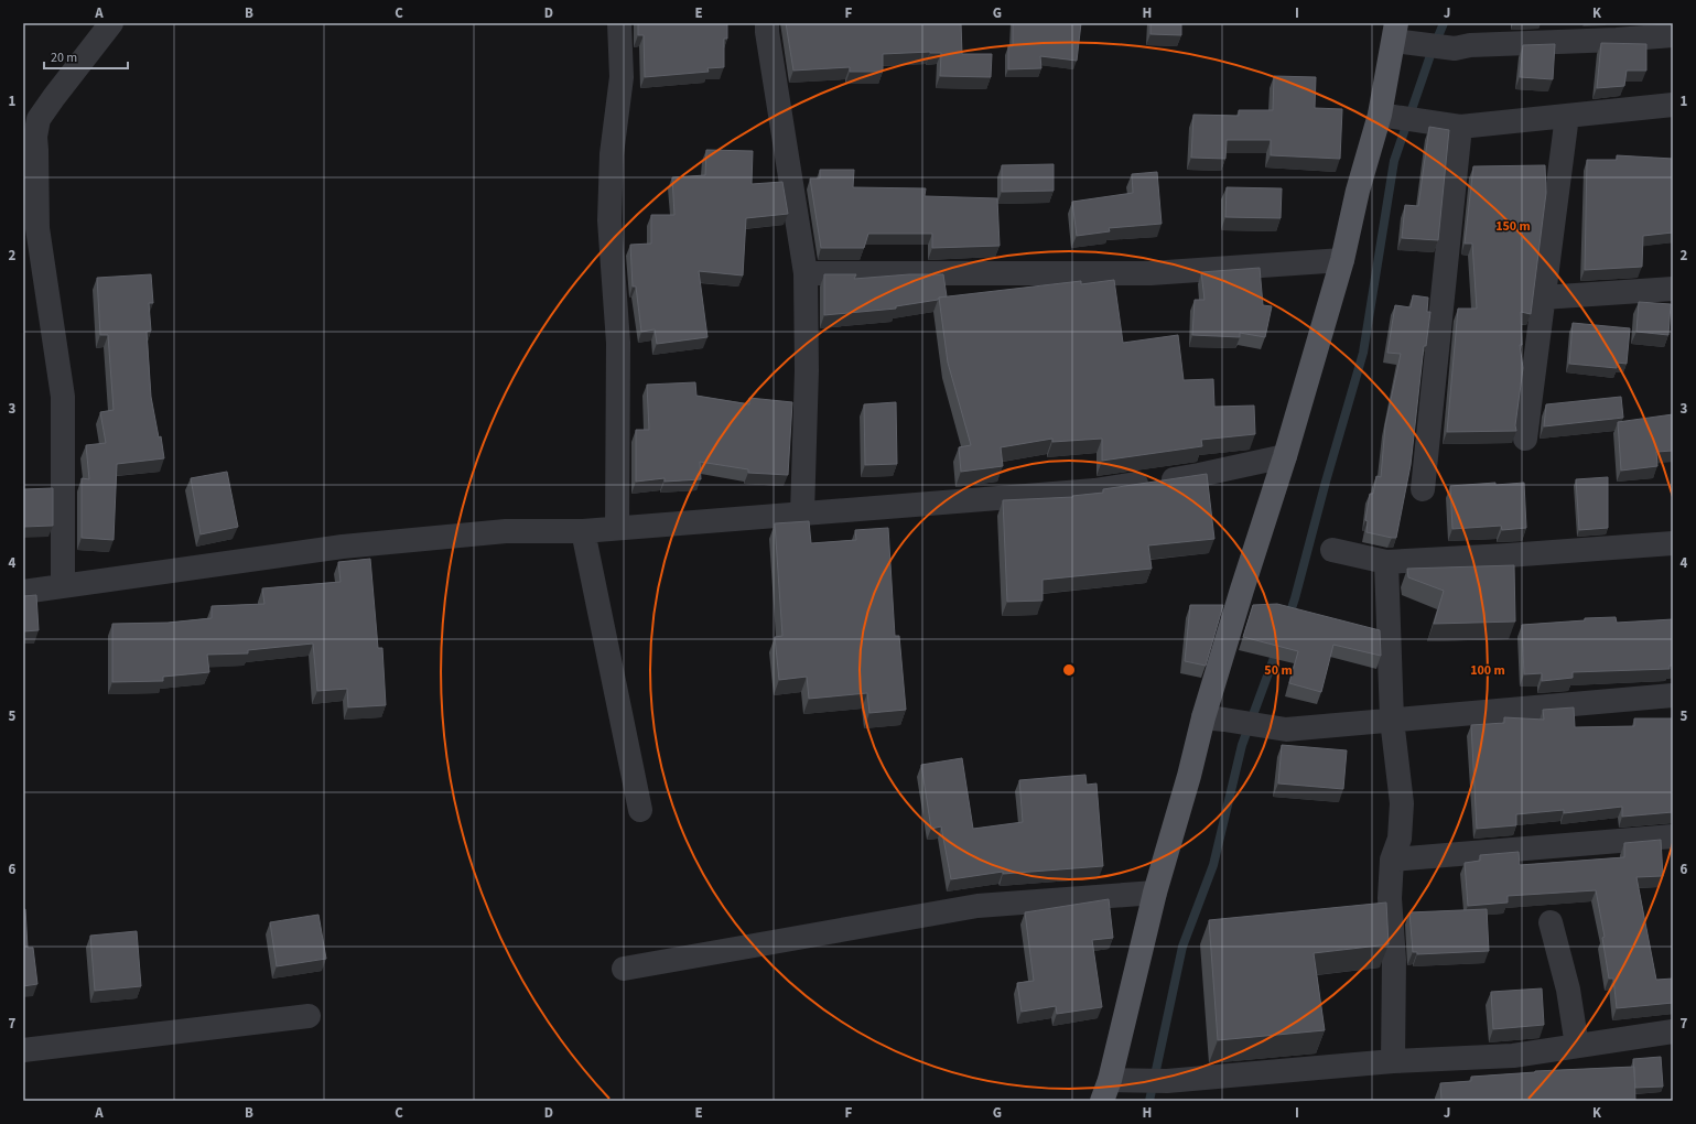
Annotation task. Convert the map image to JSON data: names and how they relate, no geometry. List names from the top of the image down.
{
  "scale_bar": "20 m",
  "grid": {
    "columns": [
      "A",
      "B",
      "C",
      "D",
      "E",
      "F",
      "G",
      "H",
      "I",
      "J",
      "K"
    ],
    "rows": [
      "1",
      "2",
      "3",
      "4",
      "5",
      "6",
      "7"
    ]
  },
  "rings": ["150 m", "50 m", "100 m"]
}
